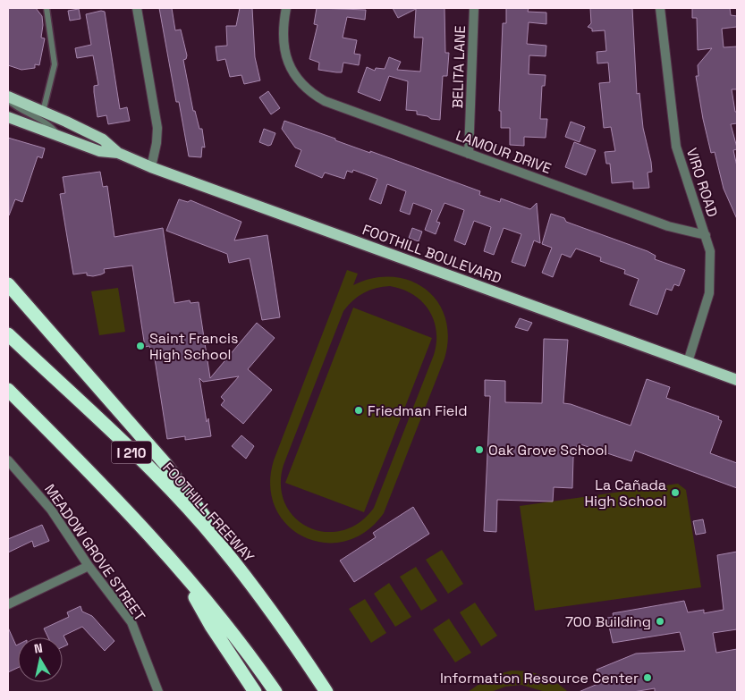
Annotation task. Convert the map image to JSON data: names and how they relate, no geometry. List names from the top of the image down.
{
  "streets": {
    "highway": ["I 210", "FOOTHILL FREEWAY"],
    "main road": ["FOOTHILL BOULEVARD"],
    "street": [
      "BELITA LANE",
      "LAMOUR DRIVE",
      "VIRO ROAD",
      "MEADOW GROVE STREET"
    ]
  },
  "crossings": [
    ["BELITA LANE", "LAMOUR DRIVE"],
    ["LAMOUR DRIVE", "VIRO ROAD"],
    ["VIRO ROAD", "FOOTHILL BOULEVARD"]
  ],
  "places": [
    "Saint Francis High School",
    "Friedman Field",
    "Oak Grove School",
    "La Cañada High School",
    "700 Building",
    "Information Resource Center"
  ],
  "north": "top"
}
